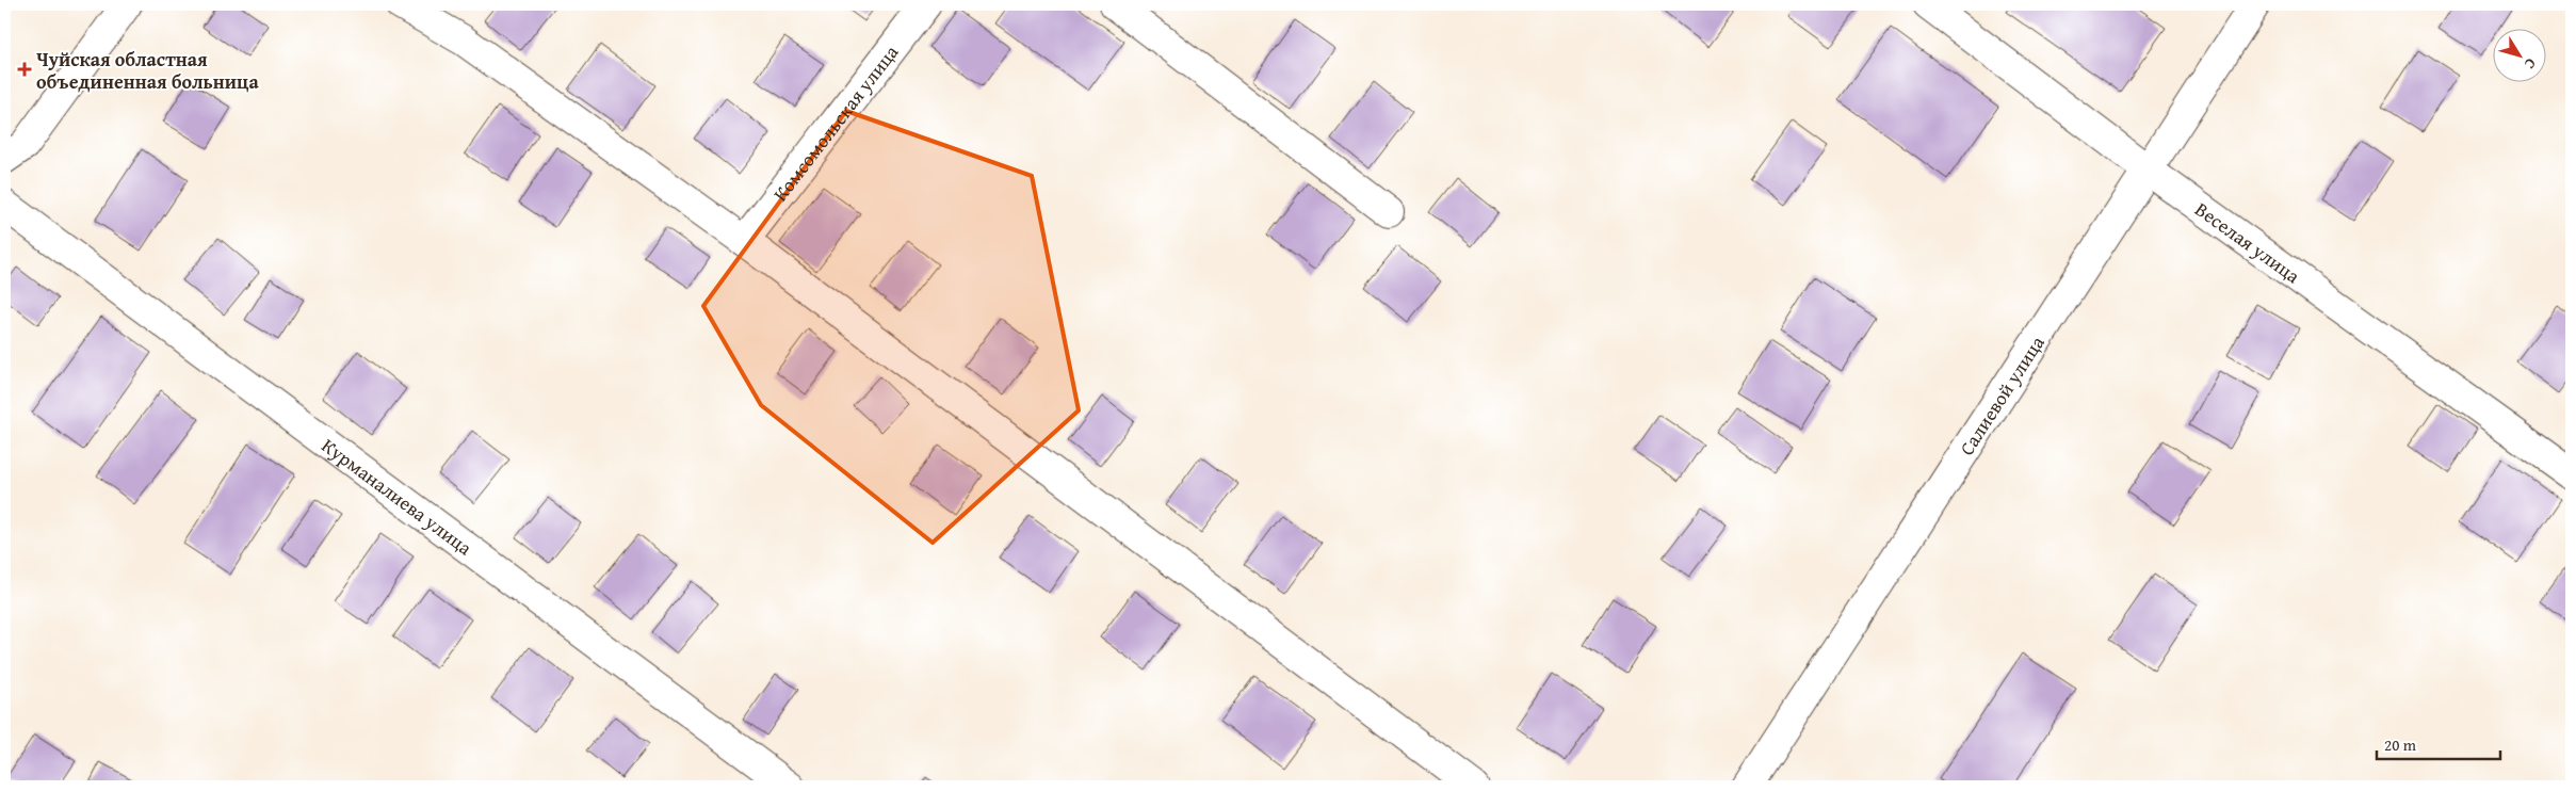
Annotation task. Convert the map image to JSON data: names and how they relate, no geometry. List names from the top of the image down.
{
  "streets": {
    "street": [
      "Комсомольская улица",
      "Веселая улица",
      "Салиевой улица",
      "Курманалиева улица"
    ]
  },
  "crossings": [
    ["Веселая улица", "Салиевой улица"]
  ],
  "places": {
    "health": ["Чуйская областная объединенная больница"]
  },
  "scale_bar": "20 m",
  "north": "bottom right"
}
